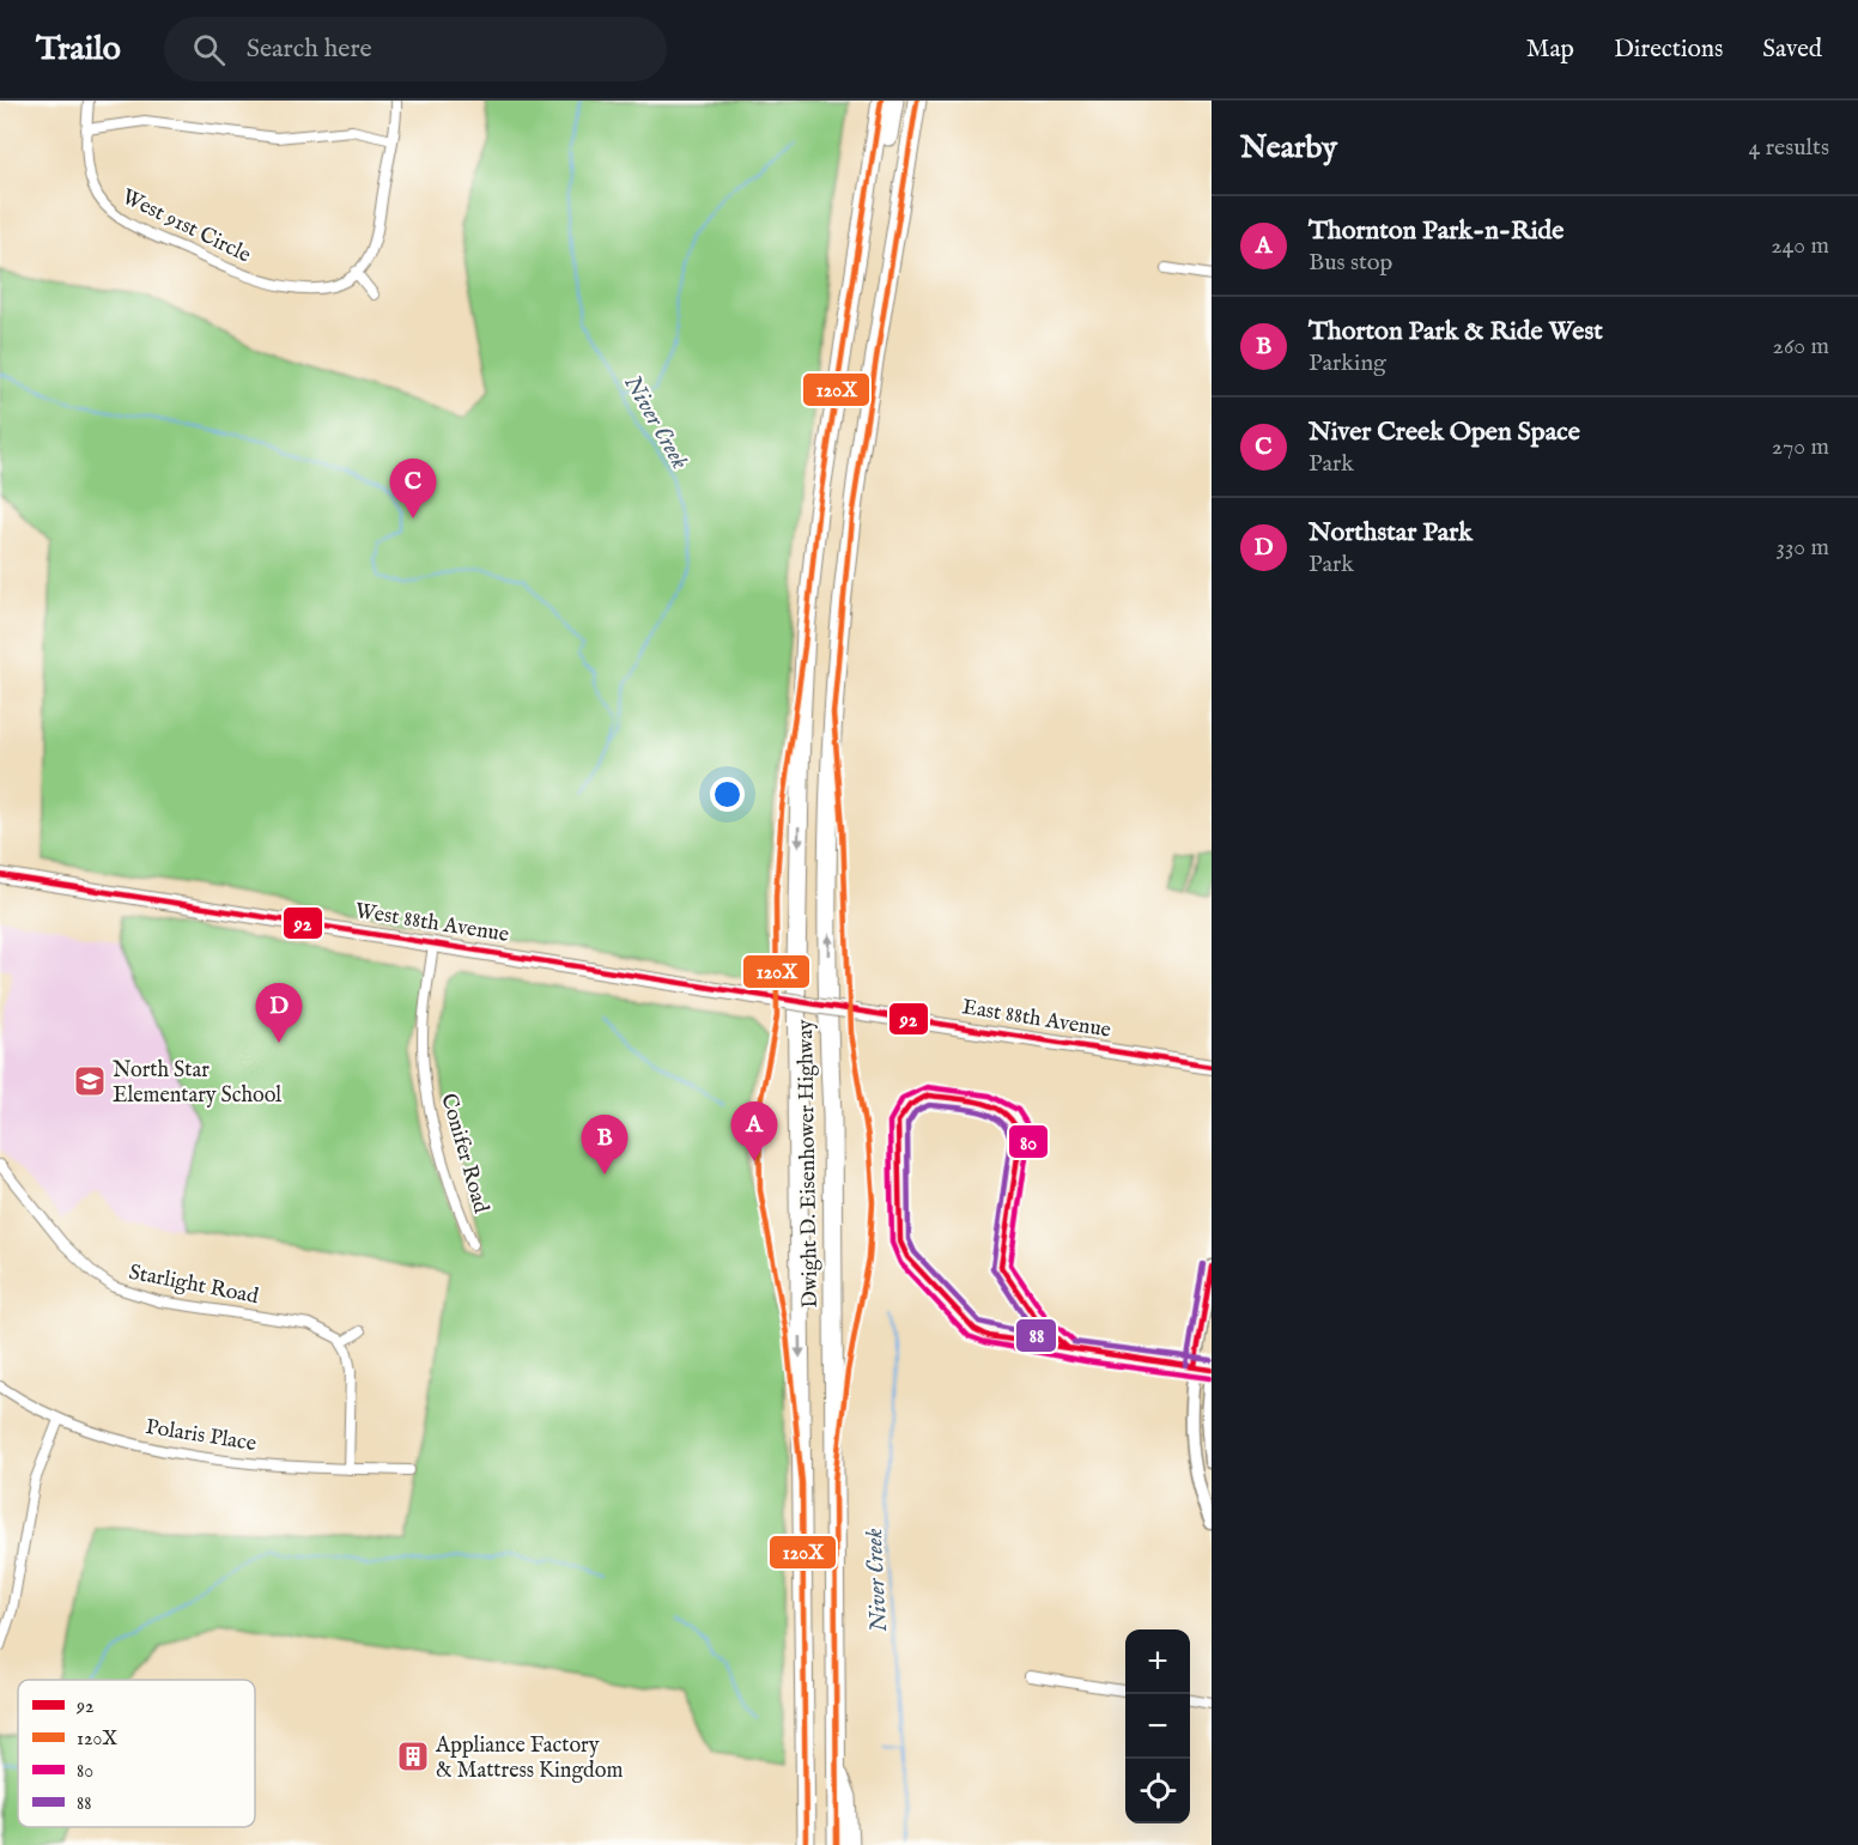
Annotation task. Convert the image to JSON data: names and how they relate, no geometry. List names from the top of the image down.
{
  "streets": {
    "highway": ["Dwight D. Eisenhower Highway"],
    "main road": ["West 88th Avenue", "East 88th Avenue"],
    "street": [
      "West 91st Circle",
      "Conifer Road",
      "Starlight Road",
      "Polaris Place"
    ]
  },
  "crossings": [
    ["West 88th Avenue", "East 88th Avenue"],
    ["West 88th Avenue", "Conifer Road"],
    ["West 88th Avenue", "Dwight D. Eisenhower Highway"],
    ["East 88th Avenue", "Dwight D. Eisenhower Highway"]
  ],
  "water": ["Niver Creek"],
  "places": {
    "school or university": ["North Star Elementary School"],
    "building": ["Appliance Factory & Mattress Kingdom"]
  },
  "lines": [
    "transit line 120X",
    "transit line 92",
    "transit line 80",
    "transit line 88"
  ],
  "legend": [
    "92",
    "120X",
    "80",
    "88"
  ],
  "page": {
    "header": "Trailo",
    "search": "Search here",
    "nav": ["Map", "Directions", "Saved"],
    "heading": ["Nearby", "4 results"],
    "list": [
      {
        "mark": "A",
        "name": "Thornton Park-n-Ride",
        "note": "Bus stop",
        "value": "240 m"
      },
      {
        "mark": "B",
        "name": "Thorton Park & Ride West",
        "note": "Parking",
        "value": "260 m"
      },
      {
        "mark": "C",
        "name": "Niver Creek Open Space",
        "note": "Park",
        "value": "270 m"
      },
      {
        "mark": "D",
        "name": "Northstar Park",
        "note": "Park",
        "value": "330 m"
      }
    ],
    "pins": [
      "C",
      "D",
      "A",
      "B"
    ],
    "map_buttons": ["+", "−"]
  }
}
